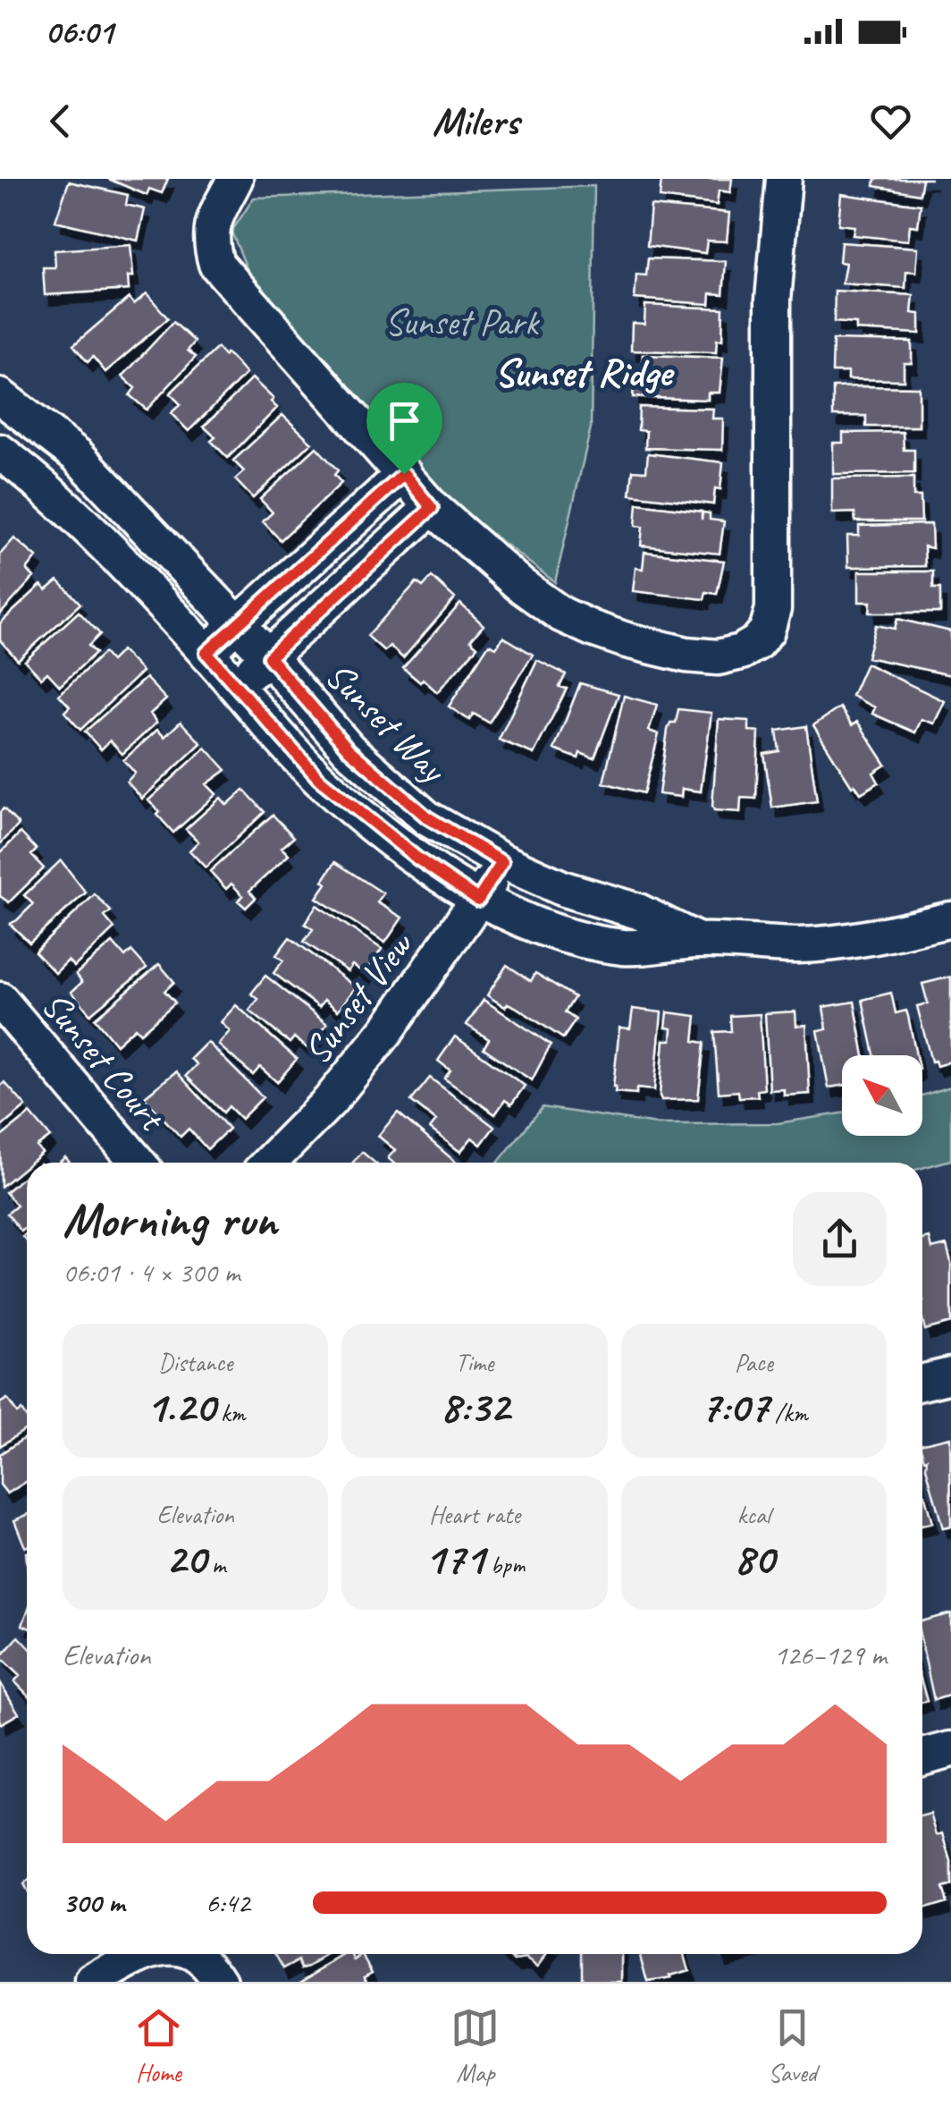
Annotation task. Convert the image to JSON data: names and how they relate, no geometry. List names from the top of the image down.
{
  "streets": {
    "street": ["Sunset Way", "Sunset View", "Sunset Court"]
  },
  "crossings": [
    ["Sunset Way", "Sunset View"]
  ],
  "districts": ["Sunset Ridge"],
  "parks": ["Sunset Park"],
  "north": "top left",
  "page": {
    "status": "06:01",
    "header": "Milers",
    "heading": ["Morning run", "06:01 · 4 × 300 m"],
    "stats": [
      ["Distance", "1.20 km"],
      ["Time", "8:32"],
      ["Pace", "7:07 /km"],
      ["Elevation", "20 m"],
      ["Heart rate", "171 bpm"],
      ["kcal", "80"]
    ],
    "chart": ["Elevation", "126–129 m"],
    "list": [
      {
        "name": "300 m",
        "note": "6:42"
      }
    ],
    "tabs": ["Home", "Map", "Saved"]
  }
}
